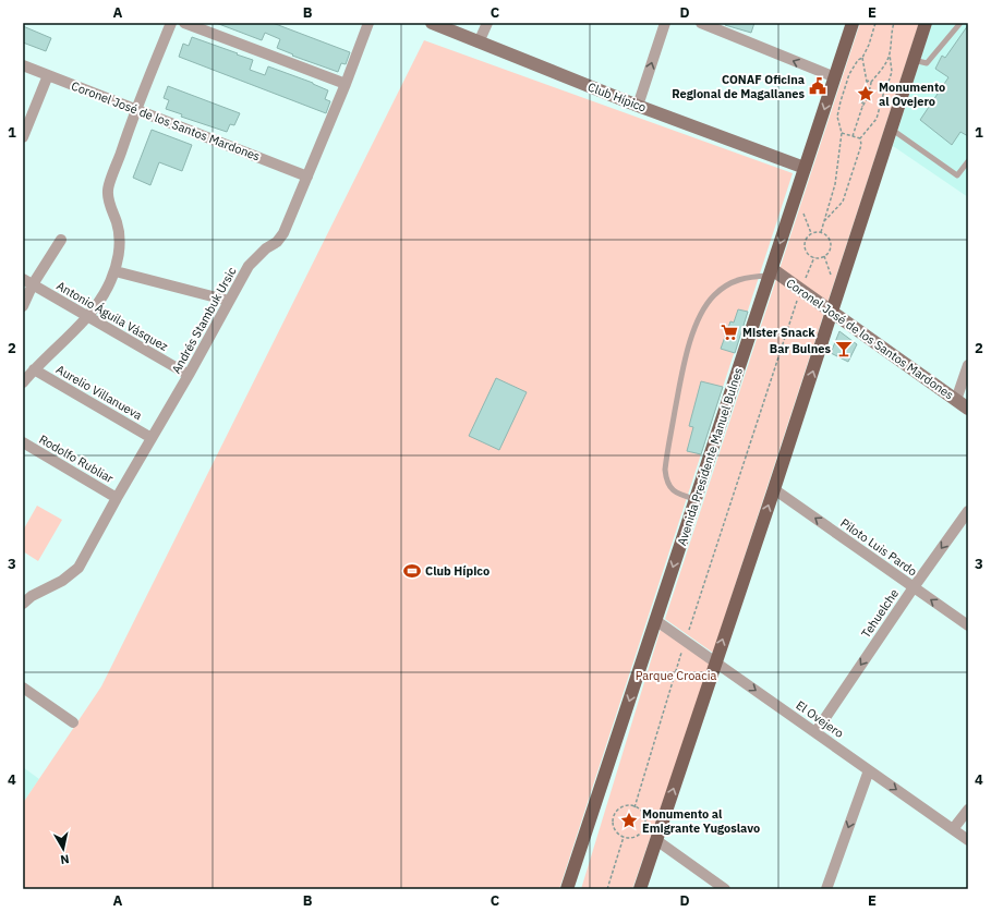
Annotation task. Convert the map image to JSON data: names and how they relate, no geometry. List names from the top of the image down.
{
  "streets": {
    "main road": ["Avenida Presidente Manuel Bulnes"],
    "street": [
      "Club Hípico",
      "Coronel José de los Santos Mardones",
      "Antonio Águila Vásquez",
      "Andrés Stambuk Ursic",
      "Aurelio Villanueva",
      "Rodolfo Rubliar",
      "Piloto Luis Pardo",
      "Tehuelche",
      "El Ovejero"
    ]
  },
  "crossings": [
    ["Club Hípico", "Avenida Presidente Manuel Bulnes"],
    ["Coronel José de los Santos Mardones", "Andrés Stambuk Ursic"],
    ["Coronel José de los Santos Mardones", "Avenida Presidente Manuel Bulnes"],
    ["Antonio Águila Vásquez", "Andrés Stambuk Ursic"],
    ["Andrés Stambuk Ursic", "Aurelio Villanueva"],
    ["Andrés Stambuk Ursic", "Rodolfo Rubliar"],
    ["Avenida Presidente Manuel Bulnes", "El Ovejero"],
    ["Piloto Luis Pardo", "Tehuelche"],
    ["Tehuelche", "El Ovejero"]
  ],
  "one_way": ["Piloto Luis Pardo", "Tehuelche", "El Ovejero"],
  "parks": ["Parque Croacia"],
  "places": {
    "public building": ["CONAF Oficina Regional de Magallanes"],
    "place": ["Monumento al Ovejero", "Monumento al Emigrante Yugoslavo"],
    "supermarket": ["Mister Snack"],
    "bar": ["Bar Bulnes"],
    "sports": ["Club Hípico"]
  },
  "north": "bottom",
  "grid": {
    "columns": [
      "A",
      "B",
      "C",
      "D",
      "E"
    ],
    "rows": [
      "1",
      "2",
      "3",
      "4"
    ]
  }
}
